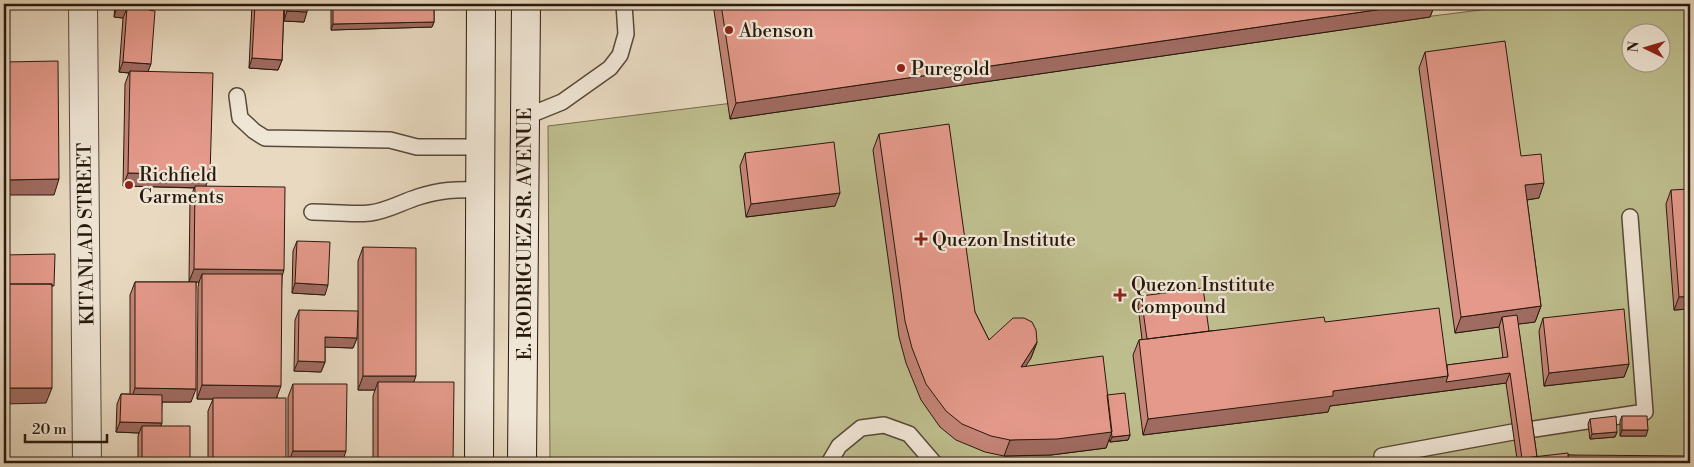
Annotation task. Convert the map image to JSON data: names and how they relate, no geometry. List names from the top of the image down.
{
  "streets": {
    "main road": ["KITANLAD STREET", "E. RODRIGUEZ SR. AVENUE"]
  },
  "places": {
    "other": ["Abenson", "Puregold", "Richfield Garments"],
    "health": ["Quezon Institute", "Quezon Institute Compound"]
  },
  "scale_bar": "20 m",
  "north": "left"
}
